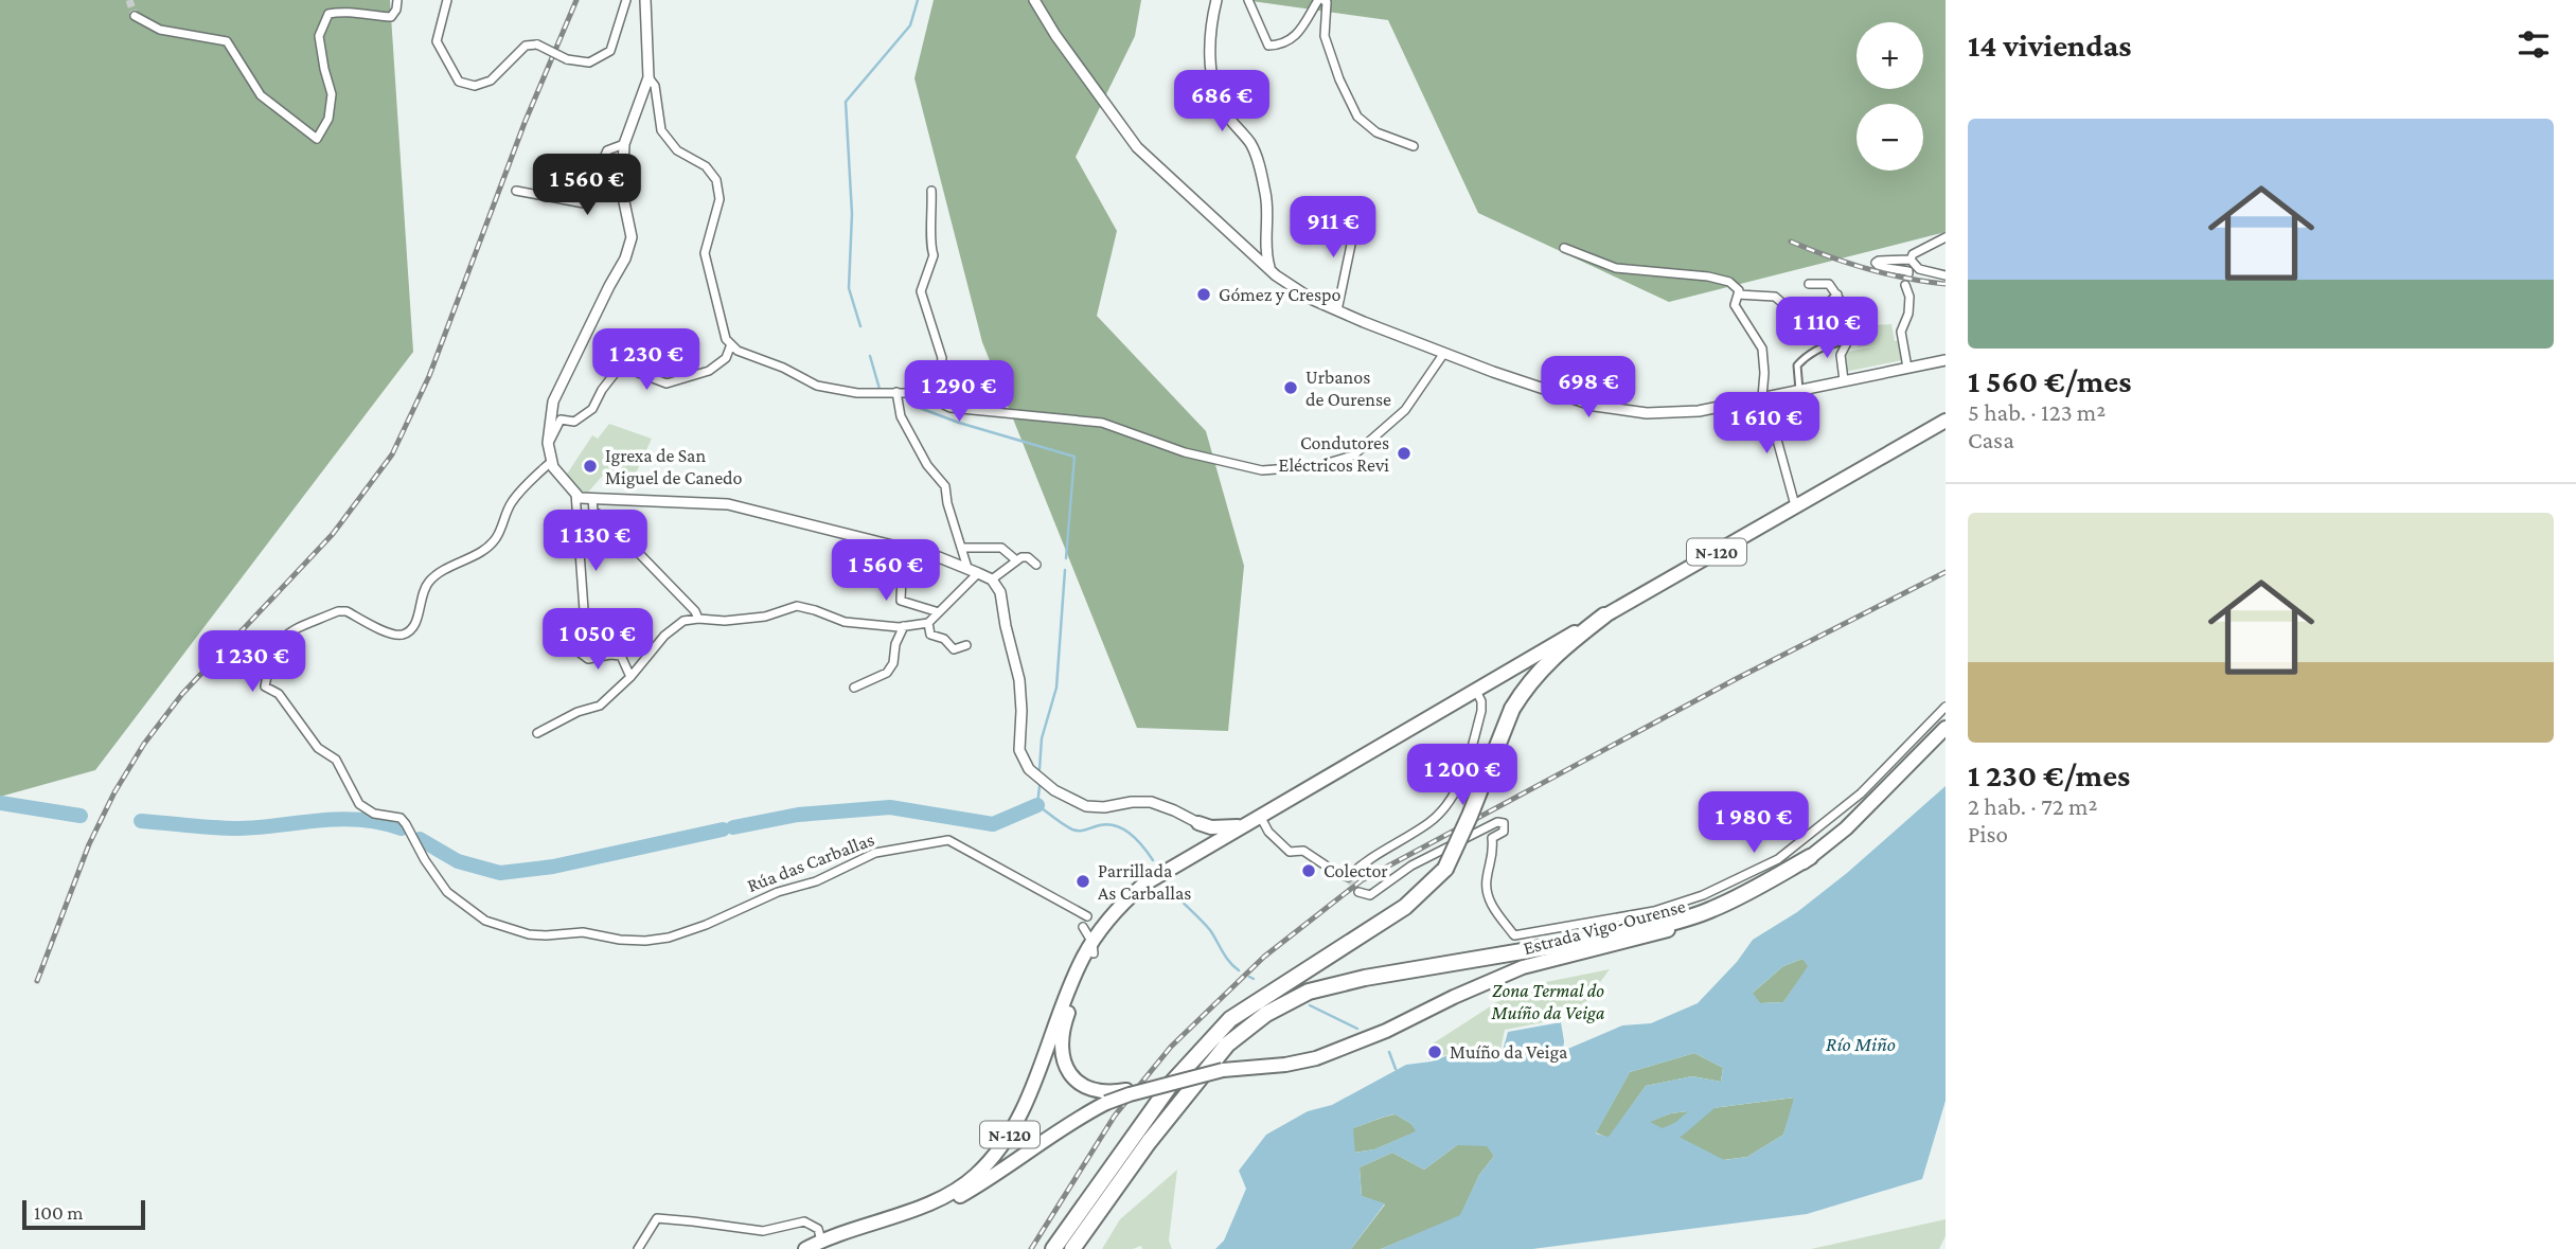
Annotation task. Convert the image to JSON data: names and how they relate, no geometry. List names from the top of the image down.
{
  "streets": {
    "highway": ["N-120", "Estrada Vigo-Ourense"],
    "street": ["Rúa das Carballas"]
  },
  "crossings": [
    ["N-120", "Estrada Vigo-Ourense"]
  ],
  "water": ["Río Miño"],
  "parks": ["Zona Termal do Muíño da Veiga"],
  "places": [
    "Gómez y Crespo",
    "Urbanos de Ourense",
    "Condutores Eléctricos Revi",
    "Igrexa de San Miguel de Canedo",
    "Colector",
    "Parrillada As Carballas",
    "Muíño da Veiga"
  ],
  "scale_bar": "100 m",
  "page": {
    "heading": "14 viviendas",
    "map_buttons": ["+", "−"],
    "price": [
      "686 €",
      "1 560 €",
      "911 €",
      "1 110 €",
      "1 230 €",
      "698 €",
      "1 290 €",
      "1 610 €",
      "1 130 €",
      "1 560 €",
      "1 050 €",
      "1 230 €",
      "1 200 €",
      "1 980 €"
    ],
    "list": [
      {
        "name": "1 560 €/mes",
        "note": "5 hab. · 123 m² · Casa"
      },
      {
        "name": "1 230 €/mes",
        "note": "2 hab. · 72 m² · Piso"
      }
    ],
    "scale": "100 m"
  }
}
